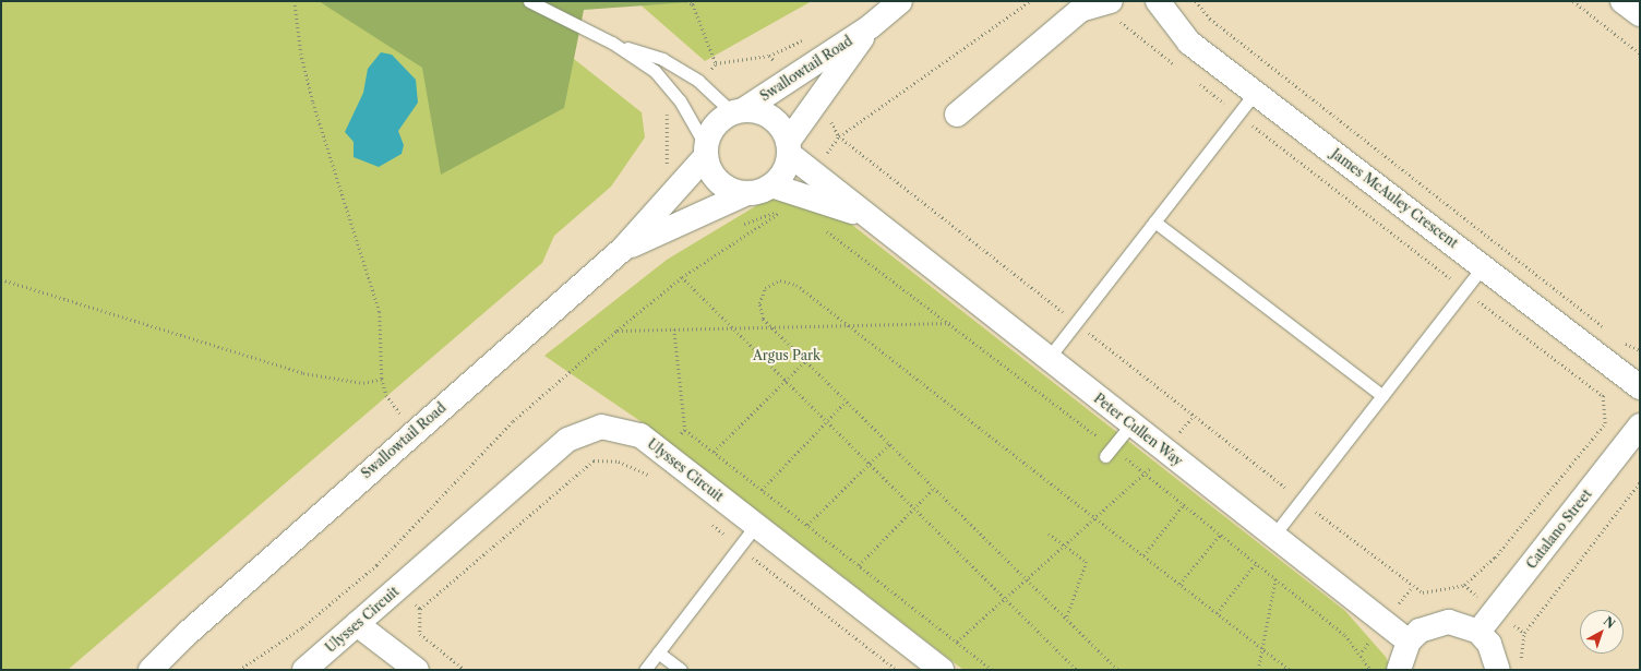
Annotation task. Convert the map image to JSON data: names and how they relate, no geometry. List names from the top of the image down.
{
  "streets": {
    "street": [
      "Swallowtail Road",
      "James McAuley Crescent",
      "Peter Cullen Way",
      "Ulysses Circuit",
      "Catalano Street"
    ]
  },
  "crossings": [
    ["Swallowtail Road", "Peter Cullen Way"]
  ],
  "parks": ["Argus Park"],
  "north": "top right"
}
